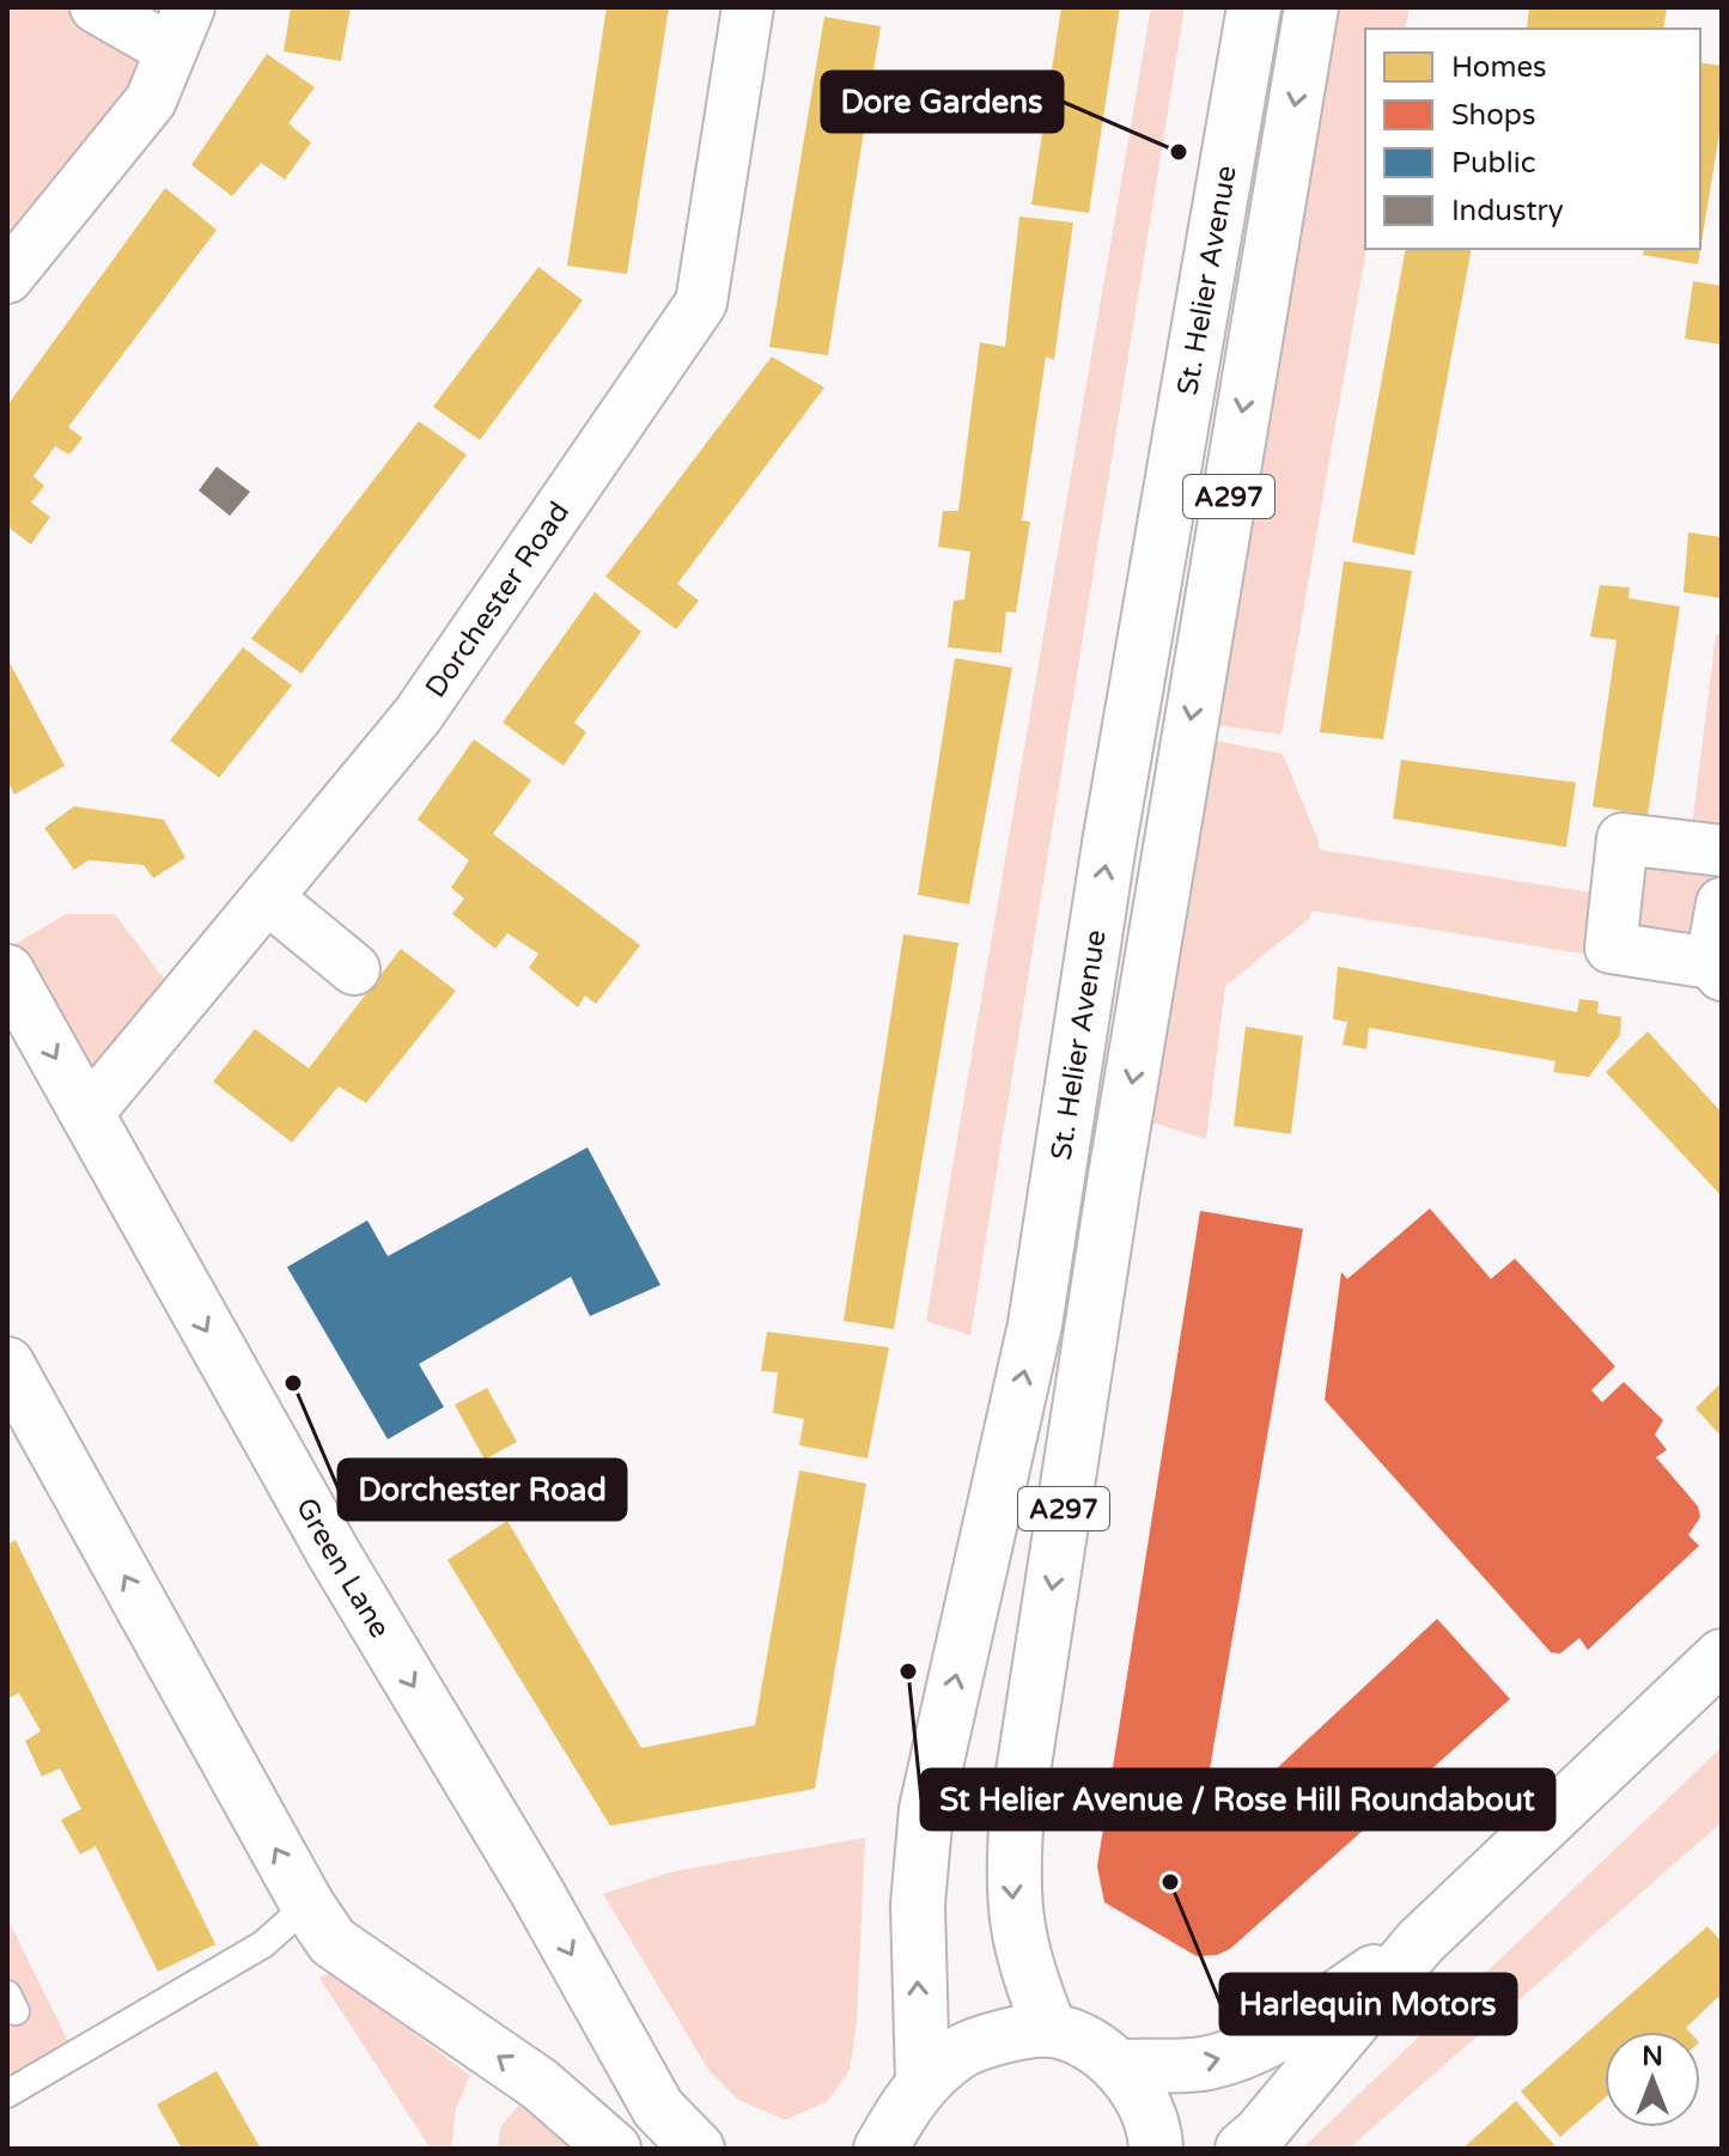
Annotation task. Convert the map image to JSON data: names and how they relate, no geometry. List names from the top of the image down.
{
  "streets": {
    "main road": ["St. Helier Avenue", "A297", "Green Lane"],
    "street": ["Dorchester Road"]
  },
  "crossings": [
    ["Dorchester Road", "Green Lane"]
  ],
  "places": [
    "Dore Gardens",
    "Dorchester Road",
    "St Helier Avenue / Rose Hill Roundabout",
    "Harlequin Motors"
  ],
  "legend": [
    "Homes",
    "Shops",
    "Public",
    "Industry"
  ],
  "north": "top"
}
